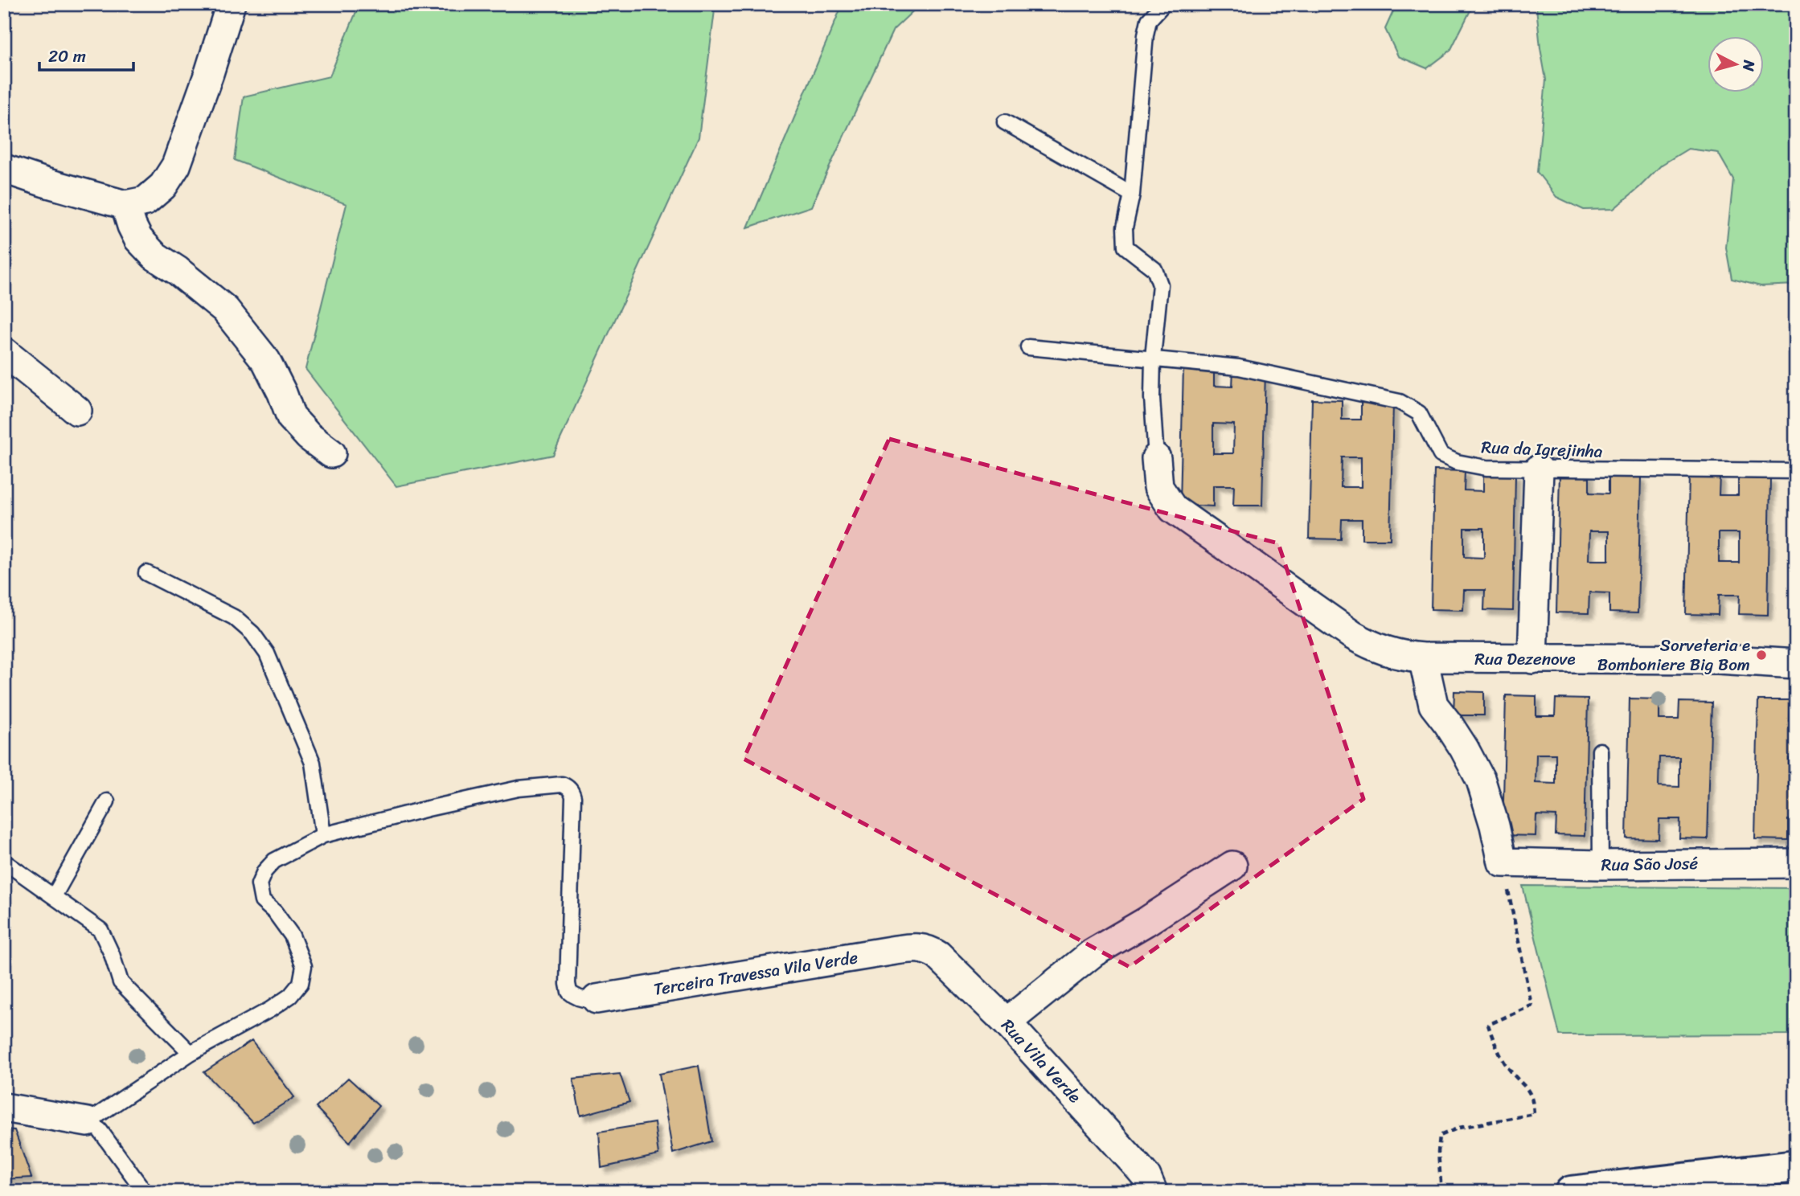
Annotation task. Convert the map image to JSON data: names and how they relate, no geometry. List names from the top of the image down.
{
  "streets": {
    "street": [
      "Rua Dezenove",
      "Rua São José",
      "Terceira Travessa Vila Verde",
      "Rua Vila Verde"
    ],
    "lane": ["Rua da Igrejinha"]
  },
  "crossings": [
    ["Terceira Travessa Vila Verde", "Rua Vila Verde"]
  ],
  "places": ["Sorveteria e Bomboniere Big Bom"],
  "scale_bar": "20 m",
  "north": "right"
}
